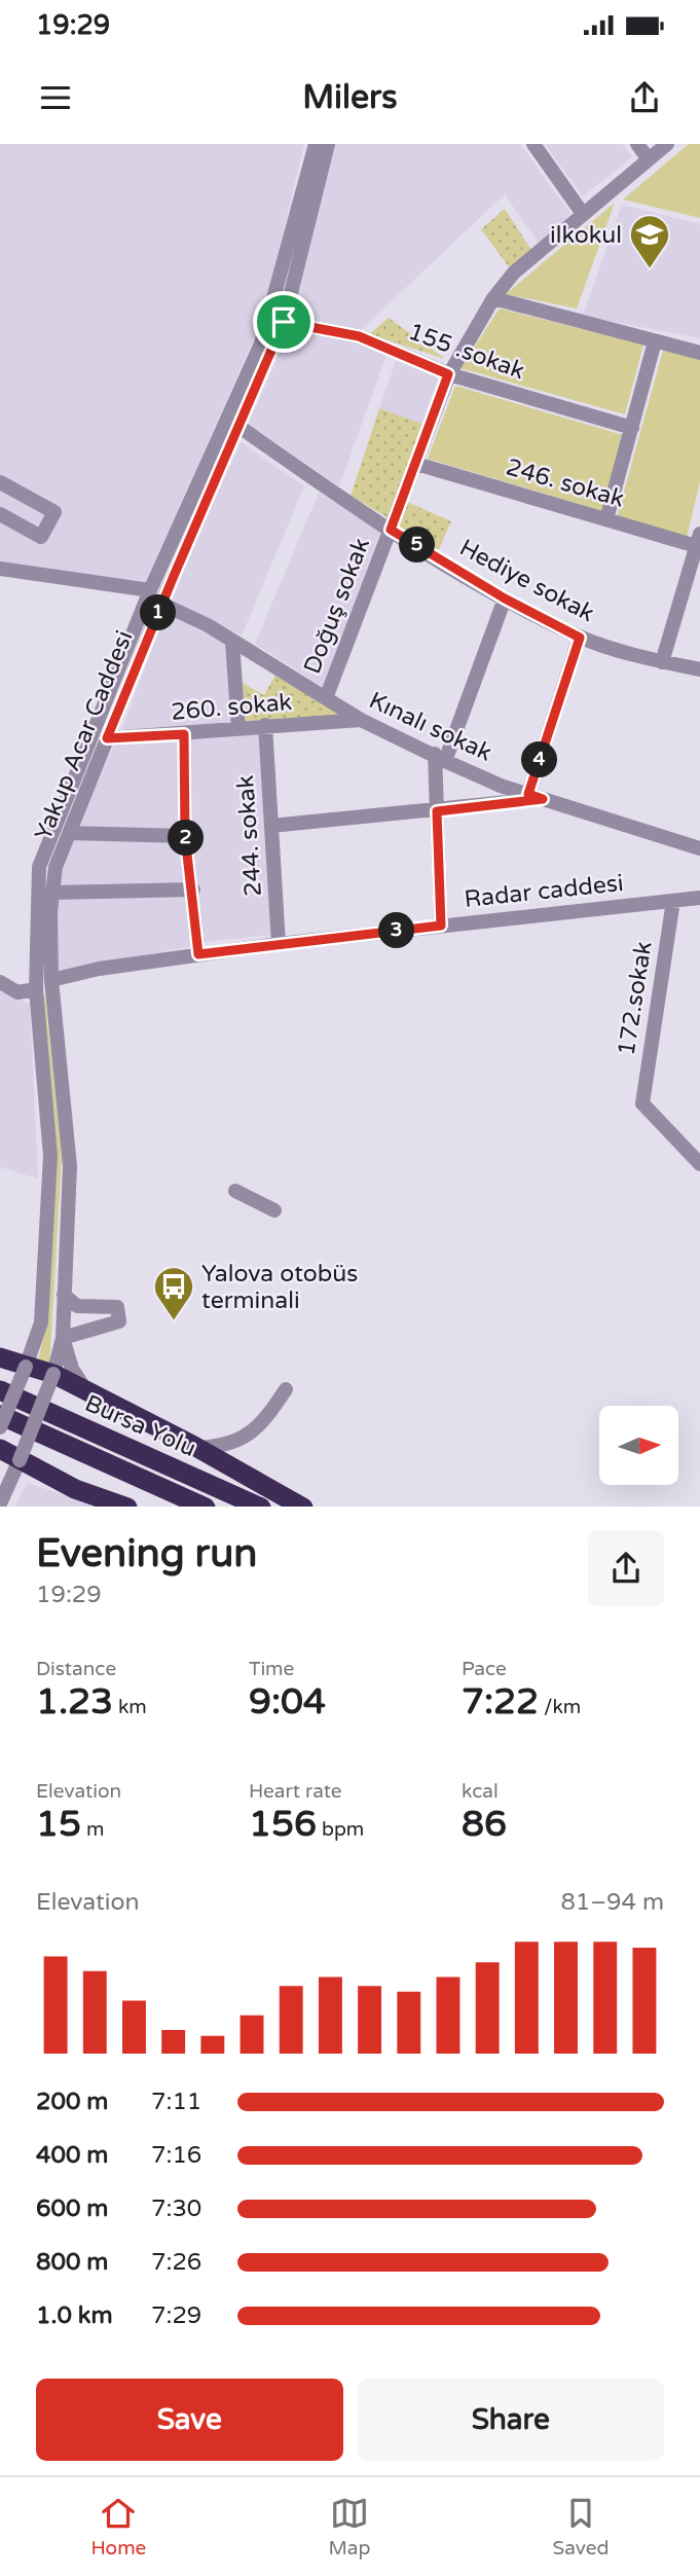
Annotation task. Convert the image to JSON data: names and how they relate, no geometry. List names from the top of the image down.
{
  "streets": {
    "highway": ["Bursa Yolu"],
    "street": [
      "155 .sokak",
      "246. sokak",
      "Hediye sokak",
      "Doğuş sokak",
      "260. sokak",
      "Kınalı sokak",
      "Yakup Acar Caddesi",
      "244. sokak",
      "Radar caddesi",
      "172.sokak"
    ]
  },
  "crossings": [
    ["155 .sokak", "Doğuş sokak"],
    ["155 .sokak", "Yakup Acar Caddesi"],
    ["246. sokak", "Doğuş sokak"],
    ["Hediye sokak", "Doğuş sokak"],
    ["Hediye sokak", "Yakup Acar Caddesi"],
    ["Doğuş sokak", "Kınalı sokak"],
    ["260. sokak", "Kınalı sokak"],
    ["260. sokak", "Yakup Acar Caddesi"],
    ["260. sokak", "244. sokak"],
    ["Kınalı sokak", "Yakup Acar Caddesi"],
    ["Yakup Acar Caddesi", "Radar caddesi"],
    ["244. sokak", "Radar caddesi"],
    ["Radar caddesi", "172.sokak"]
  ],
  "places": {
    "school or university": ["ilkokul"],
    "bus stop": ["Yalova otobüs terminali"]
  },
  "north": "right",
  "page": {
    "status": "19:29",
    "header": "Milers",
    "pins": [
      "5",
      "1",
      "4",
      "2",
      "3"
    ],
    "heading": ["Evening run", "19:29"],
    "stats": [
      ["Distance", "1.23 km"],
      ["Time", "9:04"],
      ["Pace", "7:22 /km"],
      ["Elevation", "15 m"],
      ["Heart rate", "156 bpm"],
      ["kcal", "86"]
    ],
    "chart": ["Elevation", "81–94 m"],
    "list": [
      {
        "name": "200 m",
        "note": "7:11"
      },
      {
        "name": "400 m",
        "note": "7:16"
      },
      {
        "name": "600 m",
        "note": "7:30"
      },
      {
        "name": "800 m",
        "note": "7:26"
      },
      {
        "name": "1.0 km",
        "note": "7:29"
      }
    ],
    "buttons": ["Save", "Share"],
    "tabs": ["Home", "Map", "Saved"]
  }
}
